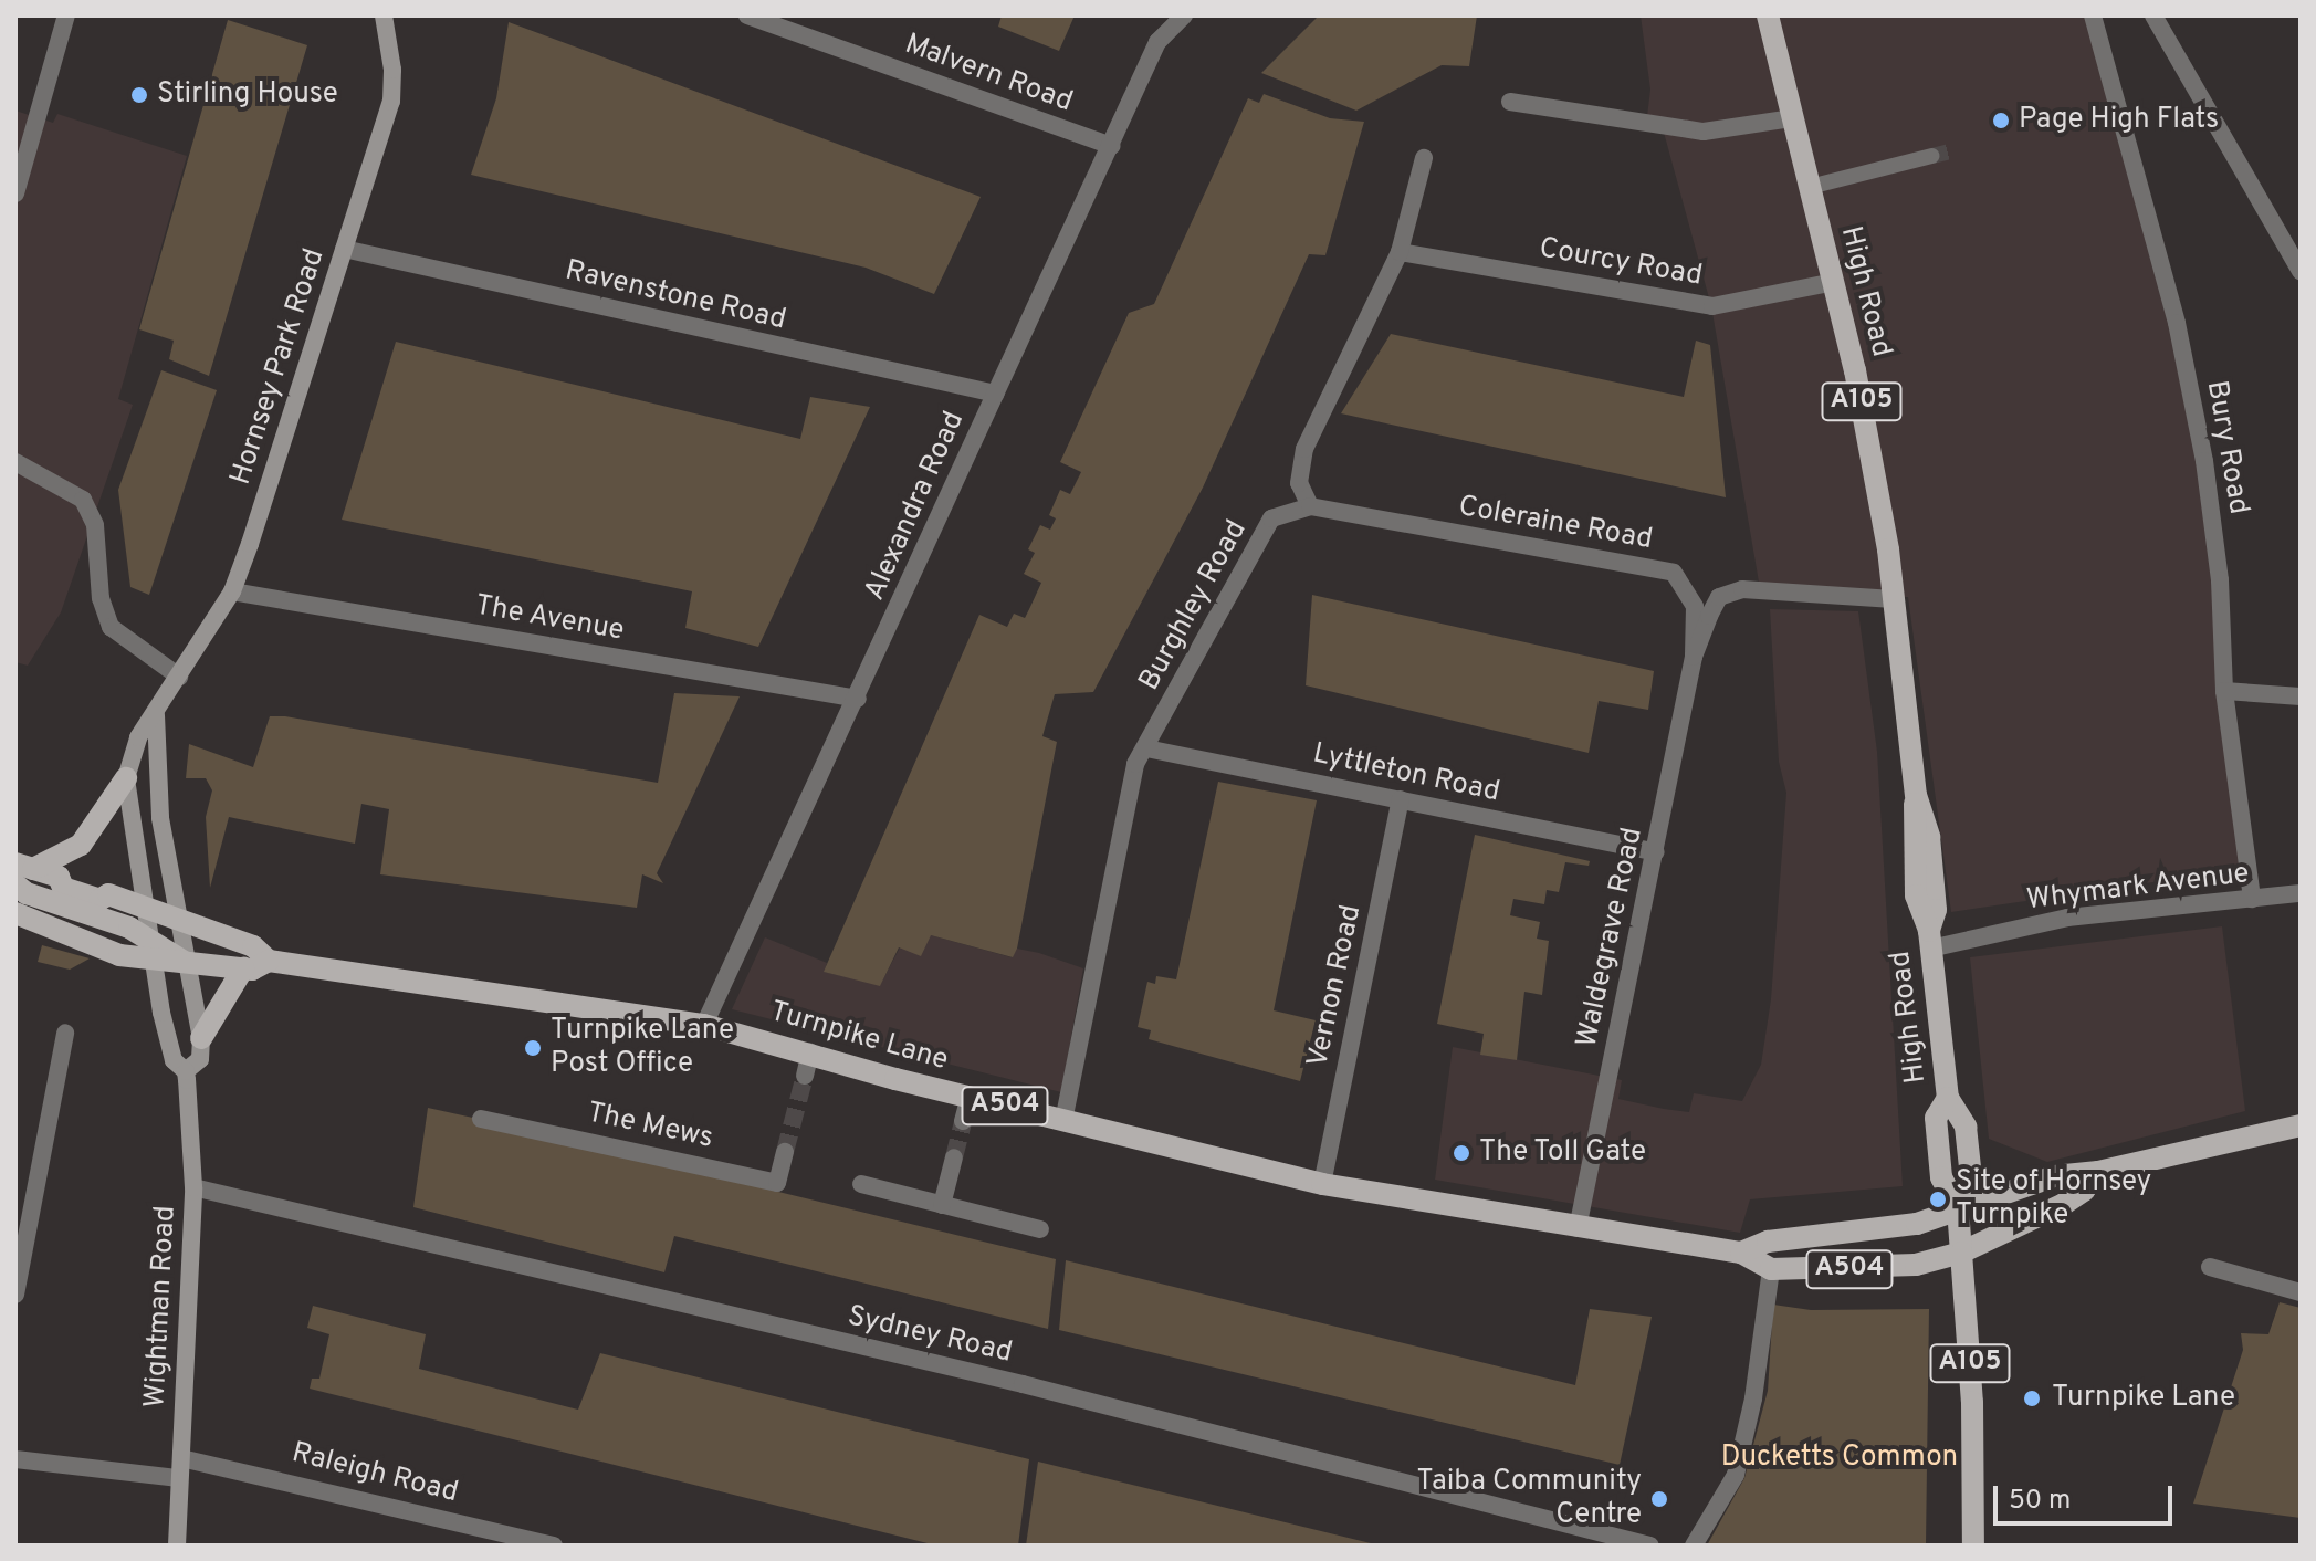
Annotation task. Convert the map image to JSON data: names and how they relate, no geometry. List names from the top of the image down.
{
  "streets": {
    "main road": [
      "High Road",
      "Hornsey Park Road",
      "A105",
      "Turnpike Lane",
      "A504",
      "Wightman Road"
    ],
    "street": [
      "Malvern Road",
      "Courcy Road",
      "Ravenstone Road",
      "Bury Road",
      "Alexandra Road",
      "Coleraine Road",
      "Burghley Road",
      "The Avenue",
      "Lyttleton Road",
      "Whymark Avenue",
      "Waldegrave Road",
      "Vernon Road",
      "The Mews",
      "Sydney Road",
      "Raleigh Road"
    ]
  },
  "crossings": [
    ["Malvern Road", "Alexandra Road"],
    ["Courcy Road", "High Road"],
    ["High Road", "A105"],
    ["High Road", "Whymark Avenue"],
    ["High Road", "Turnpike Lane"],
    ["Ravenstone Road", "Hornsey Park Road"],
    ["Ravenstone Road", "Alexandra Road"],
    ["Hornsey Park Road", "The Avenue"],
    ["Hornsey Park Road", "Turnpike Lane"],
    ["Hornsey Park Road", "A504"],
    ["Hornsey Park Road", "Wightman Road"],
    ["A105", "Turnpike Lane"],
    ["Bury Road", "Whymark Avenue"],
    ["Alexandra Road", "The Avenue"],
    ["Alexandra Road", "Turnpike Lane"],
    ["Coleraine Road", "Burghley Road"],
    ["Coleraine Road", "Waldegrave Road"],
    ["Burghley Road", "Lyttleton Road"],
    ["Burghley Road", "Turnpike Lane"],
    ["Lyttleton Road", "Waldegrave Road"],
    ["Lyttleton Road", "Vernon Road"],
    ["Waldegrave Road", "Turnpike Lane"],
    ["Vernon Road", "Turnpike Lane"],
    ["Turnpike Lane", "A504"],
    ["Turnpike Lane", "Wightman Road"],
    ["Wightman Road", "Sydney Road"],
    ["Wightman Road", "Raleigh Road"]
  ],
  "parks": ["Ducketts Common"],
  "places": [
    "Stirling House",
    "Page High Flats",
    "Turnpike Lane Post Office",
    "The Toll Gate",
    "Site of Hornsey Turnpike",
    "Turnpike Lane",
    "Taiba Community Centre"
  ],
  "scale_bar": "50 m"
}
